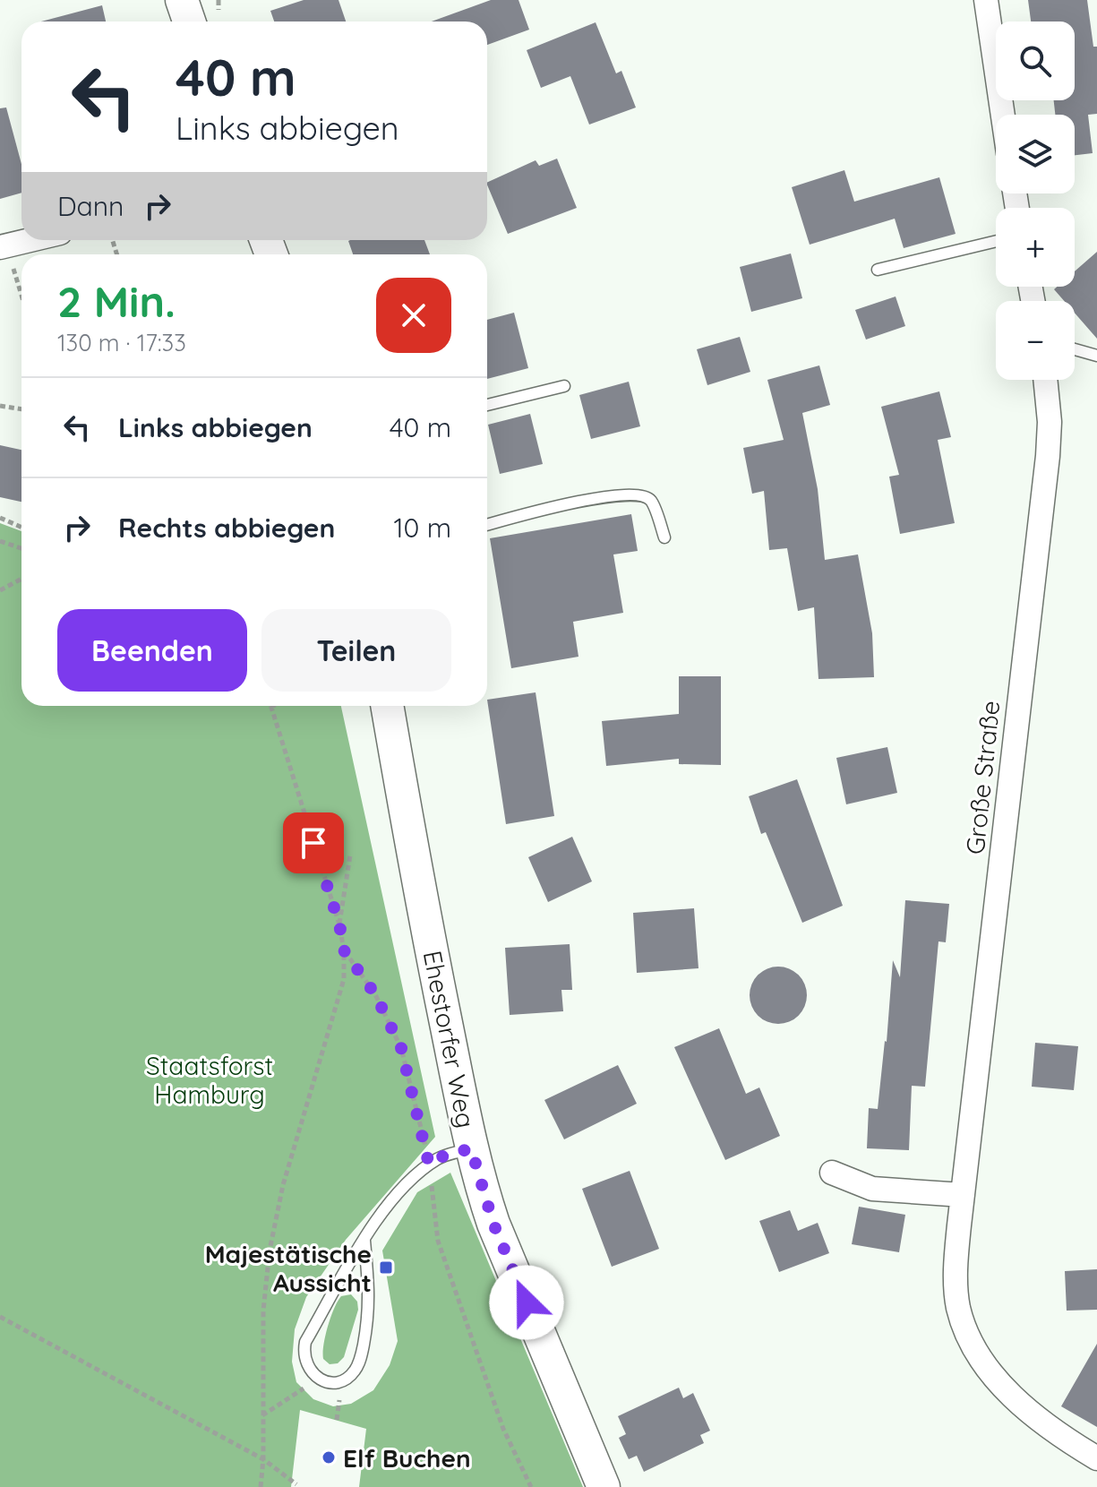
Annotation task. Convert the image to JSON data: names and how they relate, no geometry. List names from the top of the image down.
{
  "streets": {
    "main road": ["Ehestorfer Weg"],
    "street": ["Große Straße"]
  },
  "parks": ["Staatsforst Hamburg"],
  "places": {
    "transit": ["Majestätische Aussicht"],
    "other": ["Elf Buchen"]
  },
  "page": {
    "map_buttons": ["+", "−"],
    "turn": ["40 m", "Links abbiegen"],
    "then": "Dann",
    "heading": ["2 Min.", "130 m · 17:33"],
    "list": [
      {
        "name": "Links abbiegen",
        "value": "40 m"
      },
      {
        "name": "Rechts abbiegen",
        "value": "10 m"
      }
    ],
    "buttons": ["Beenden", "Teilen"]
  }
}
